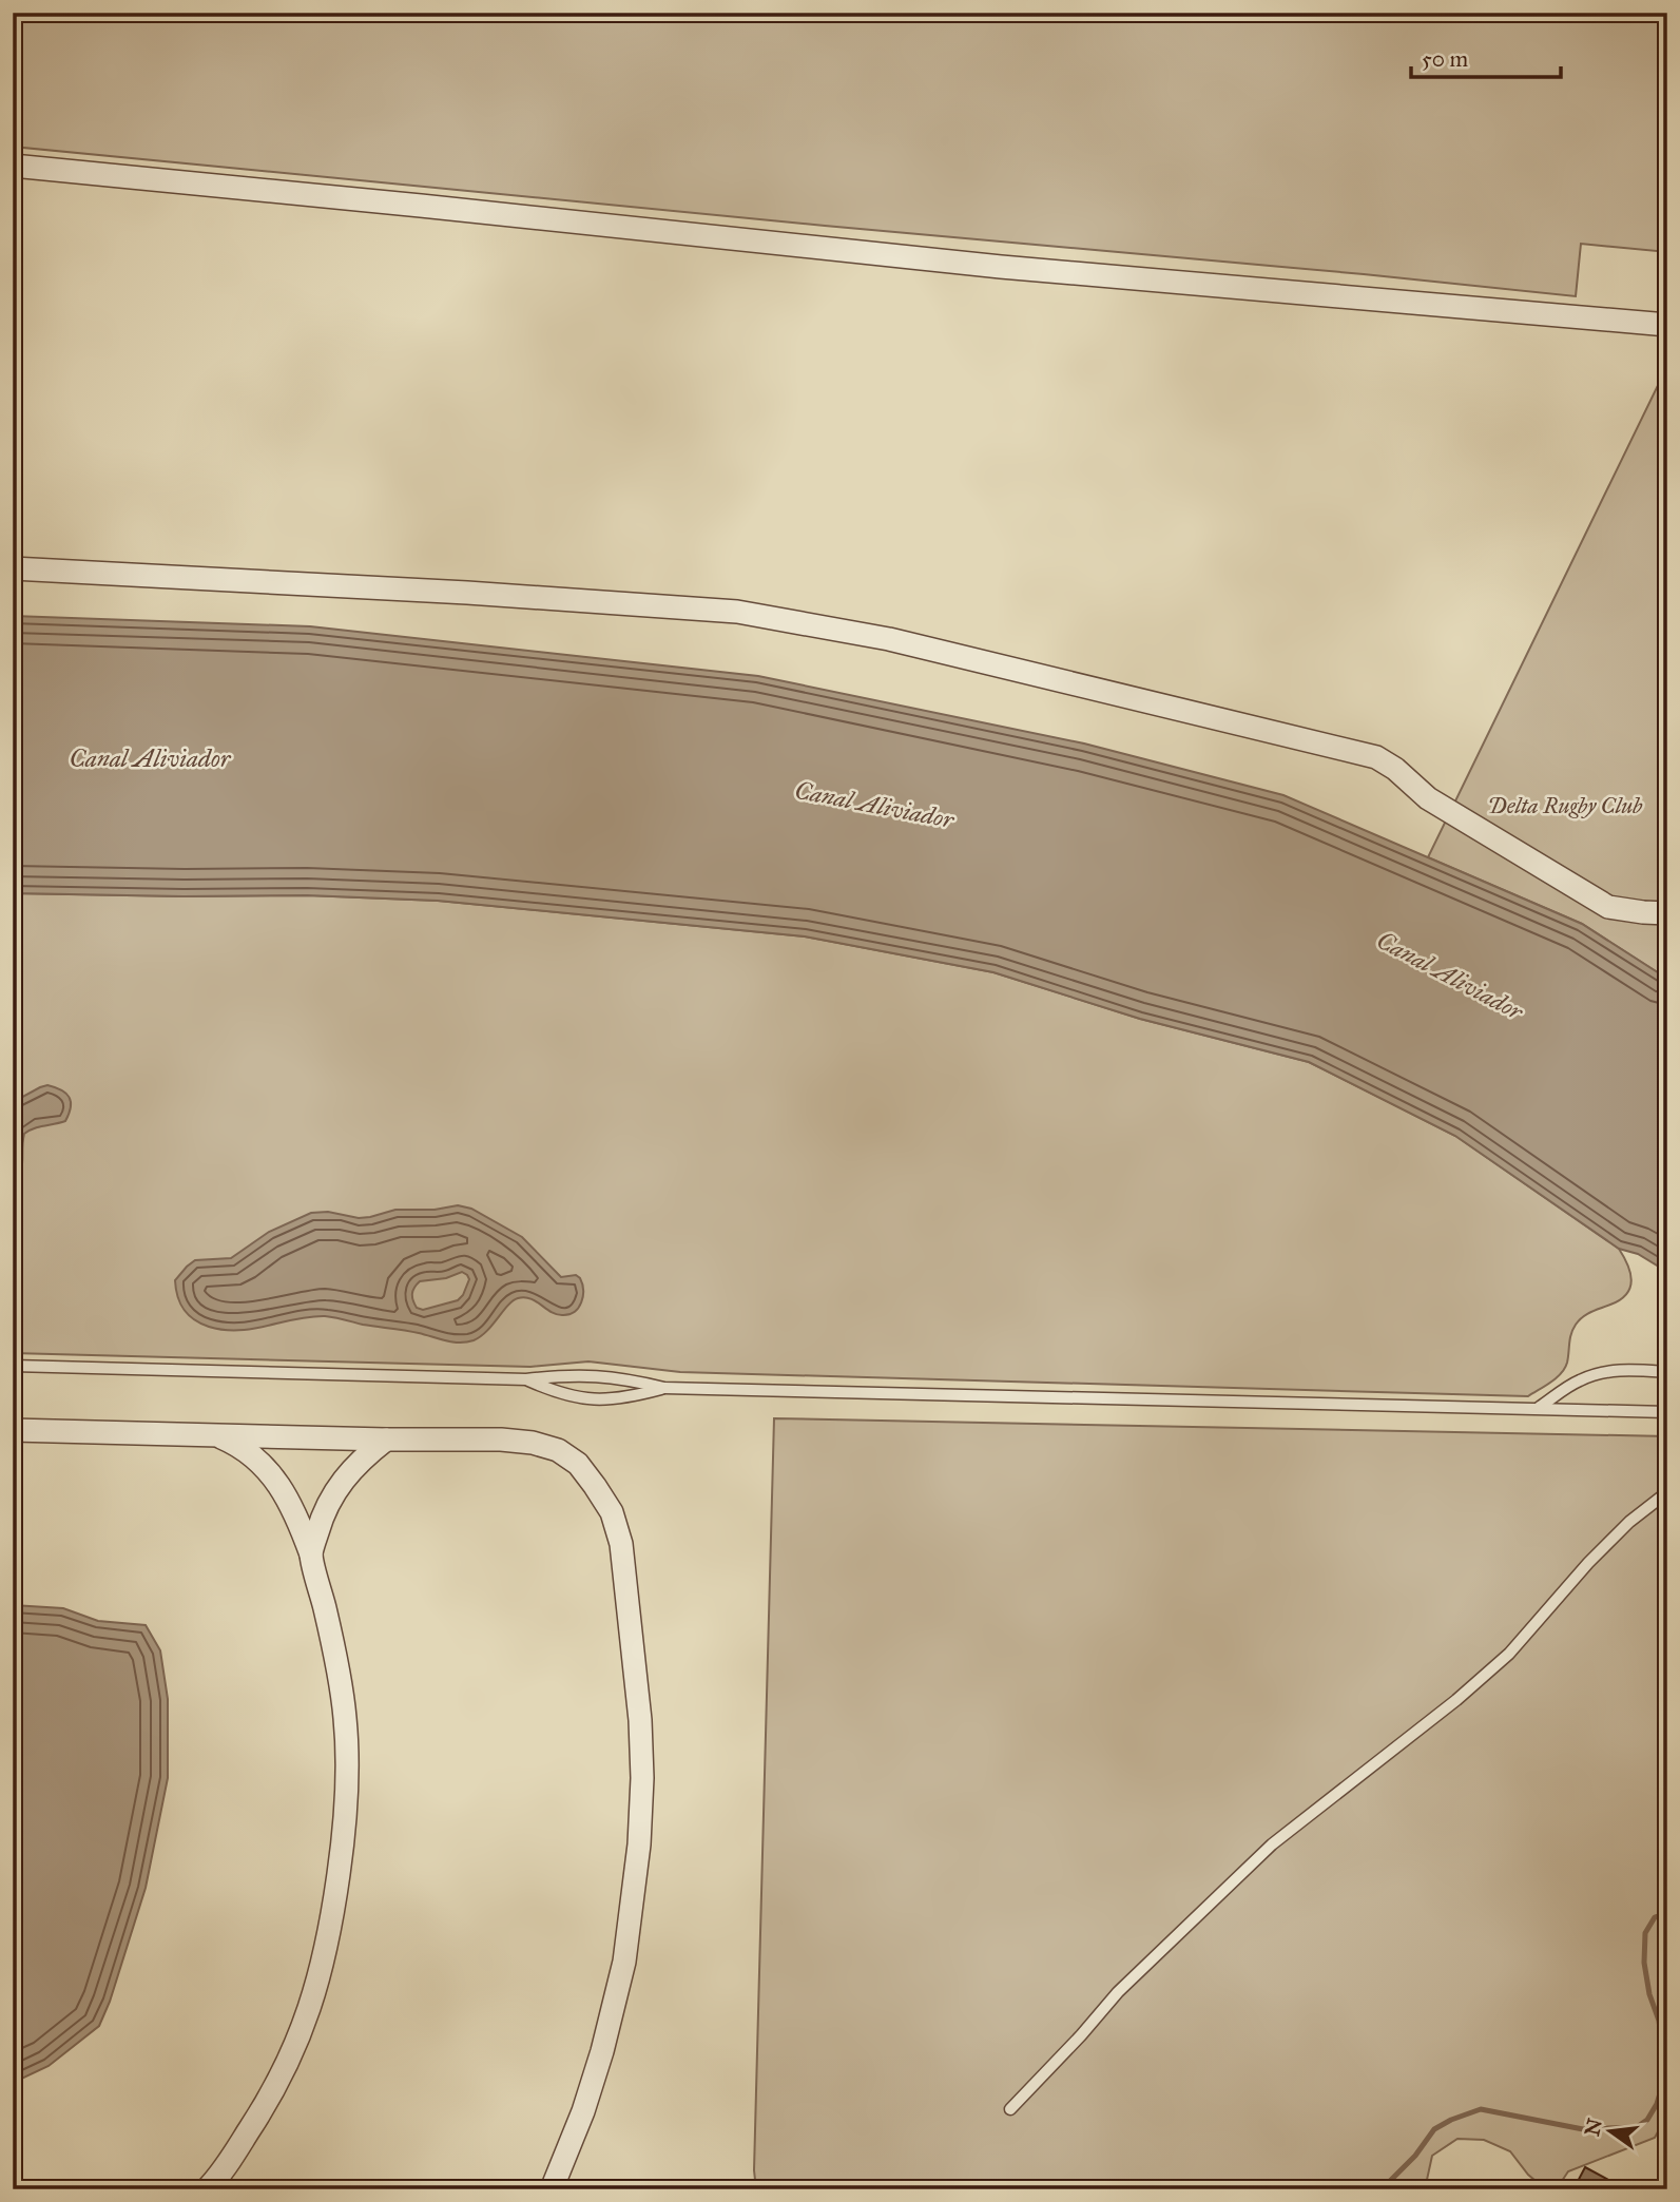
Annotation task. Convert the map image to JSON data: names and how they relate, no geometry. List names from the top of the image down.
{
  "water": ["Canal Aliviador"],
  "parks": ["Delta Rugby Club"],
  "scale_bar": "50 m",
  "north": "left"
}
